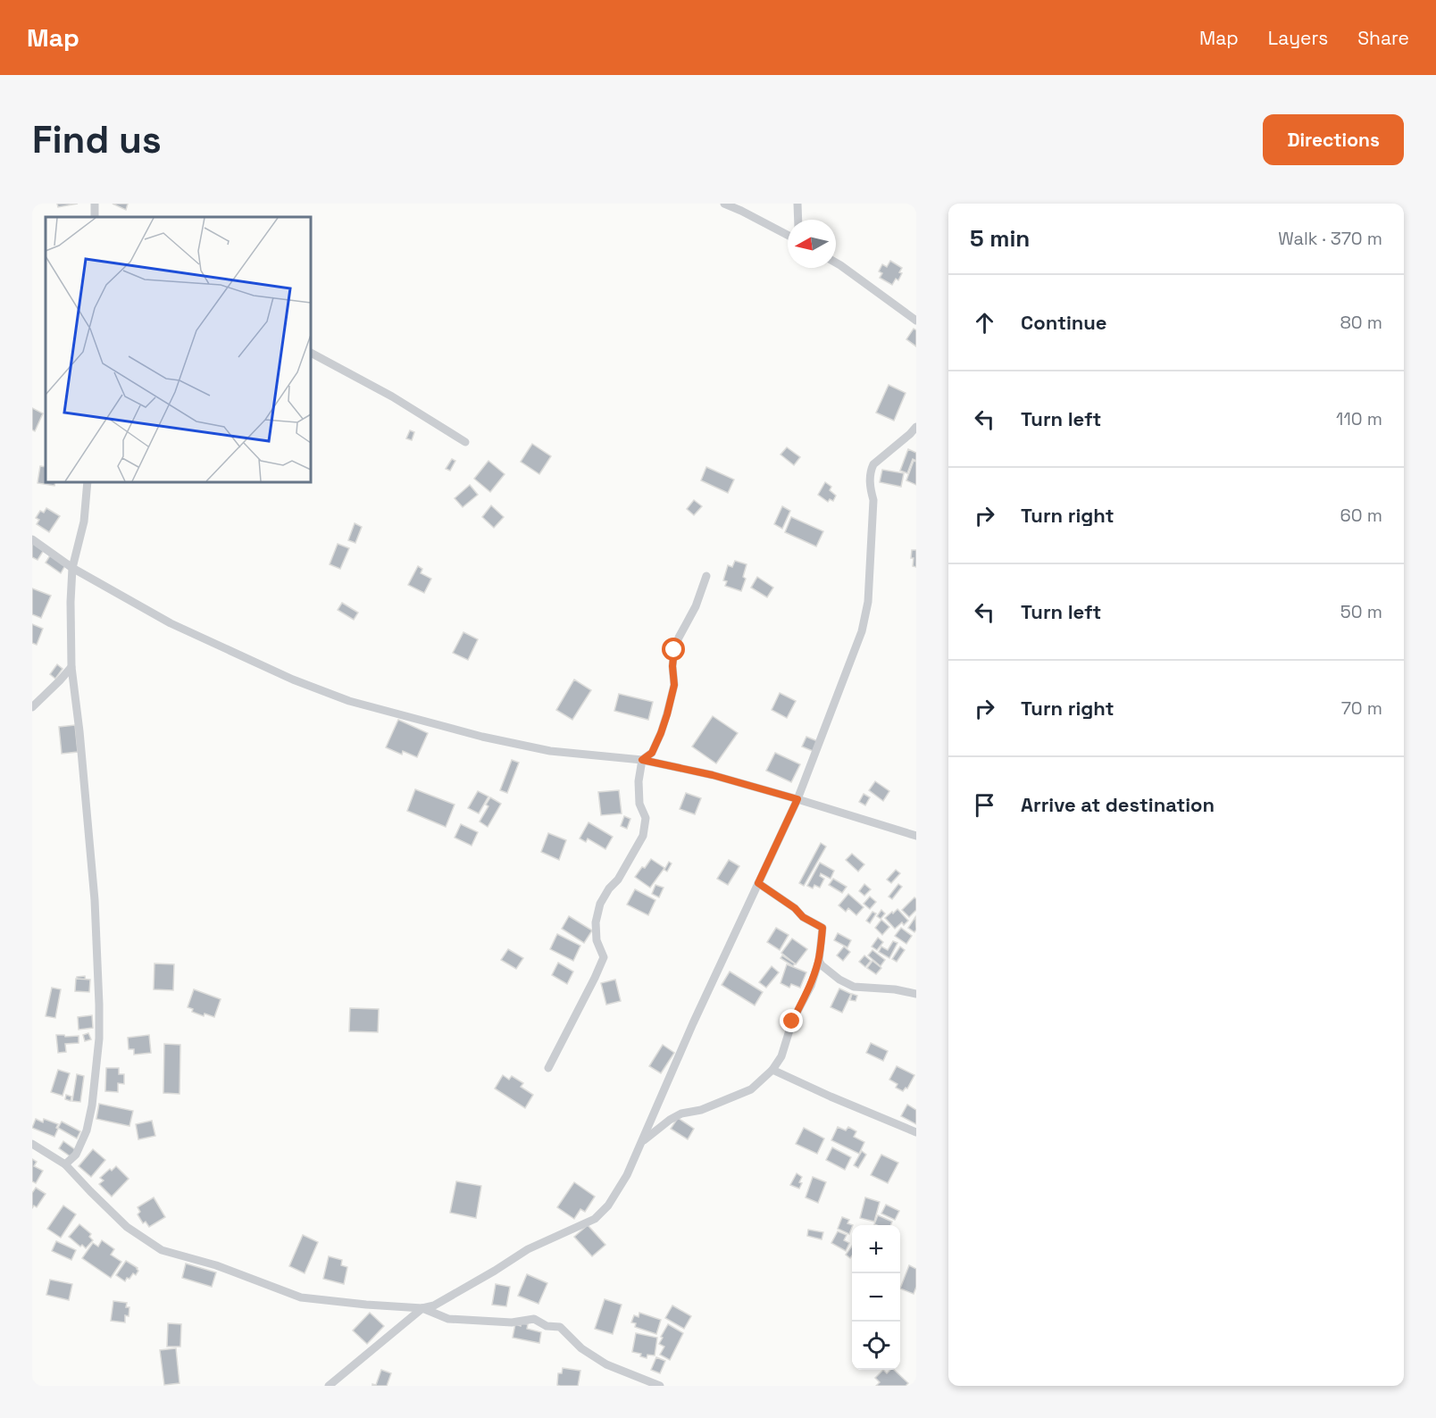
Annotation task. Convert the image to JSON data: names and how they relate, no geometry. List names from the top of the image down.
{
  "north": "left",
  "page": {
    "header": "Map",
    "nav": ["Map", "Layers", "Share"],
    "buttons": "Directions",
    "title": "Find us",
    "heading": ["5 min", "Walk · 370 m"],
    "list": [
      ["Continue", "80 m"],
      ["Turn left", "110 m"],
      ["Turn right", "60 m"],
      ["Turn left", "50 m"],
      ["Turn right", "70 m"],
      "Arrive at destination"
    ],
    "map_buttons": ["+", "−"]
  }
}
